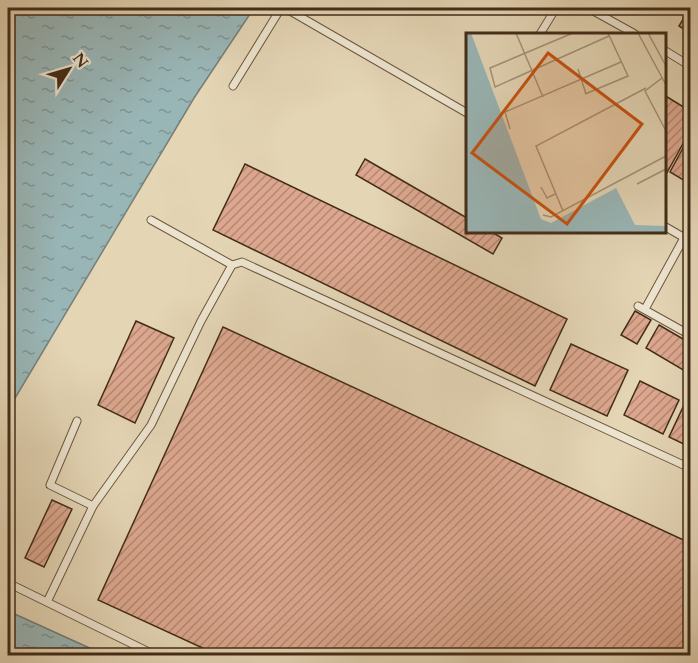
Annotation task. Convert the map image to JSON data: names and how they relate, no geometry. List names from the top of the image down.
{
  "north": "top right"
}
